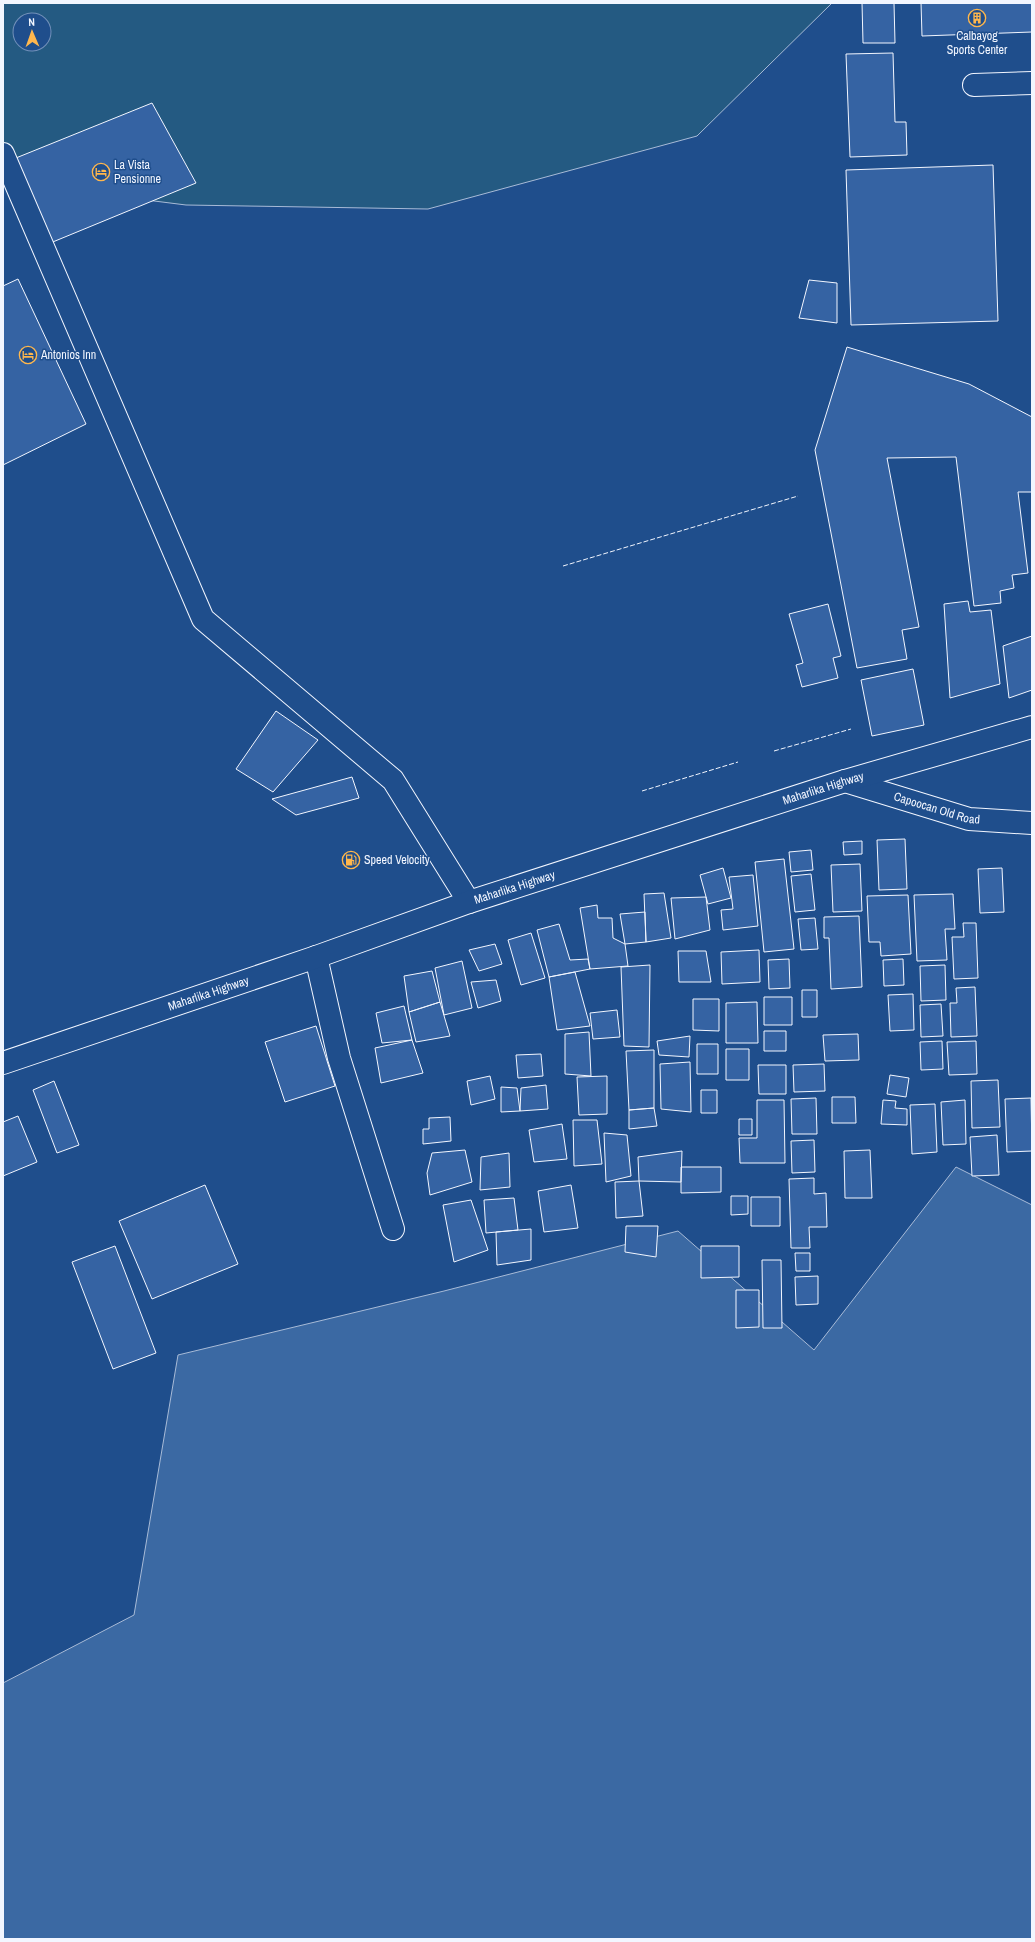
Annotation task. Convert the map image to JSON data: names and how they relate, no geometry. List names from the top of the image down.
{
  "streets": {
    "street": ["Maharlika Highway", "Capoocan Old Road"]
  },
  "crossings": [
    ["Maharlika Highway", "Capoocan Old Road"]
  ],
  "places": {
    "building": ["Calbayog Sports Center"],
    "hotel": ["La Vista Pensionne", "Antonios Inn"],
    "fuel station": ["Speed Velocity"]
  },
  "north": "top"
}
